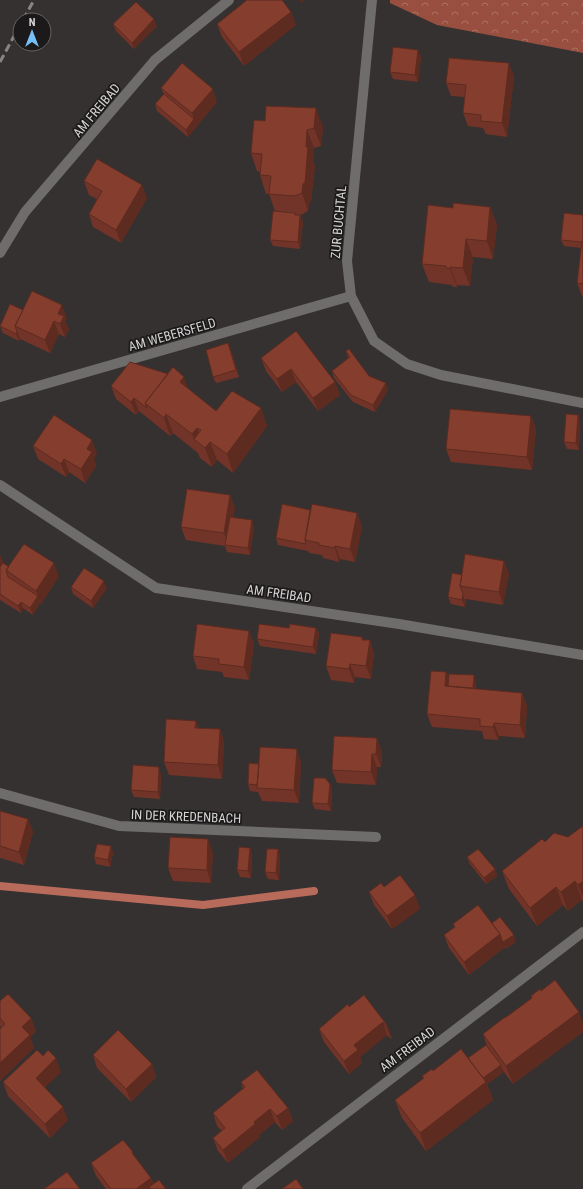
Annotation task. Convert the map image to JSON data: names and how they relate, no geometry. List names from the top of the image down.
{
  "streets": {
    "street": [
      "AM FREIBAD",
      "ZUR BUCHTAL",
      "AM WEBERSFELD",
      "IN DER KREDENBACH"
    ]
  },
  "crossings": [
    ["ZUR BUCHTAL", "AM WEBERSFELD"]
  ],
  "north": "top"
}
